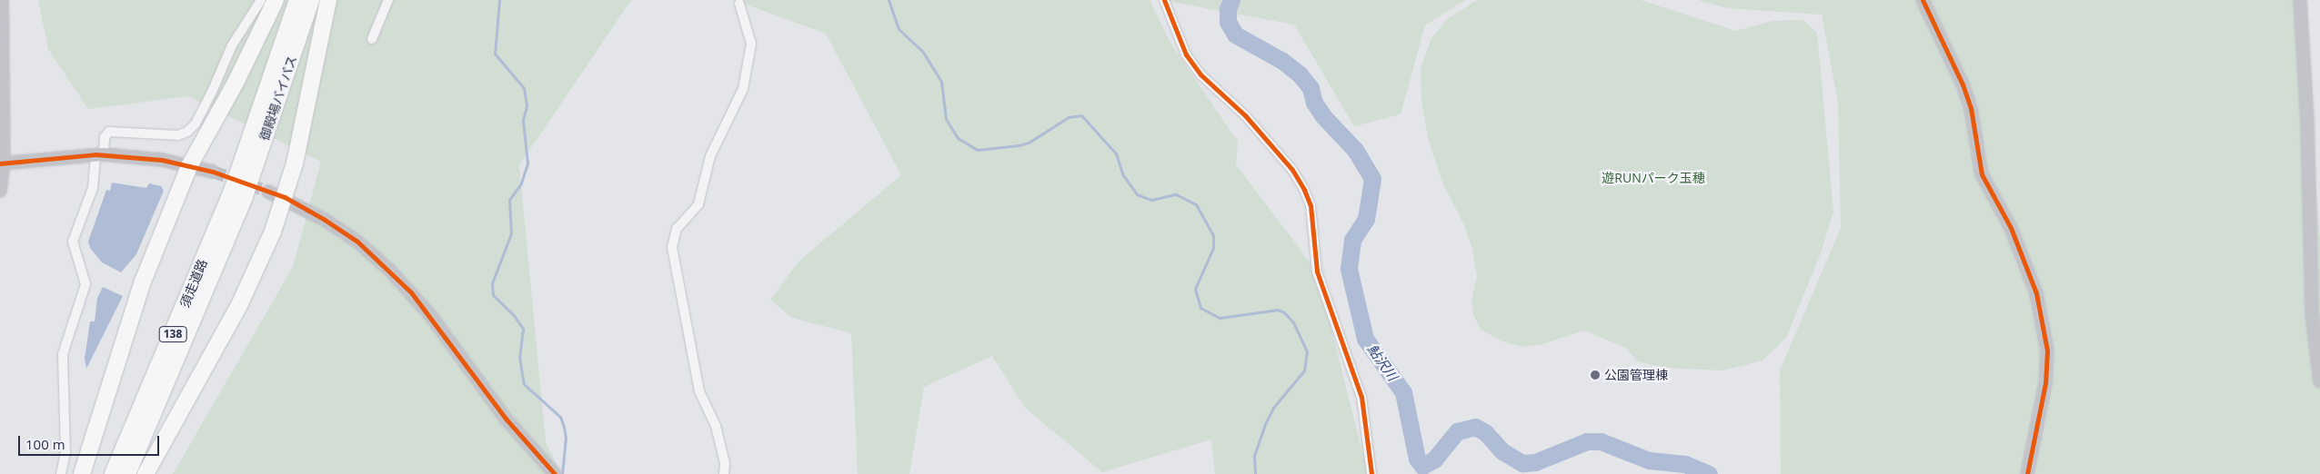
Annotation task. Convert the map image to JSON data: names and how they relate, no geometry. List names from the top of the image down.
{
  "streets": {
    "highway": ["御殿場バイパス", "須走道路", "138"]
  },
  "crossings": [
    ["御殿場バイパス", "須走道路"]
  ],
  "water": ["鮎沢川"],
  "parks": ["遊RUNパーク玉穂"],
  "places": ["公園管理棟"],
  "scale_bar": "100 m"
}
